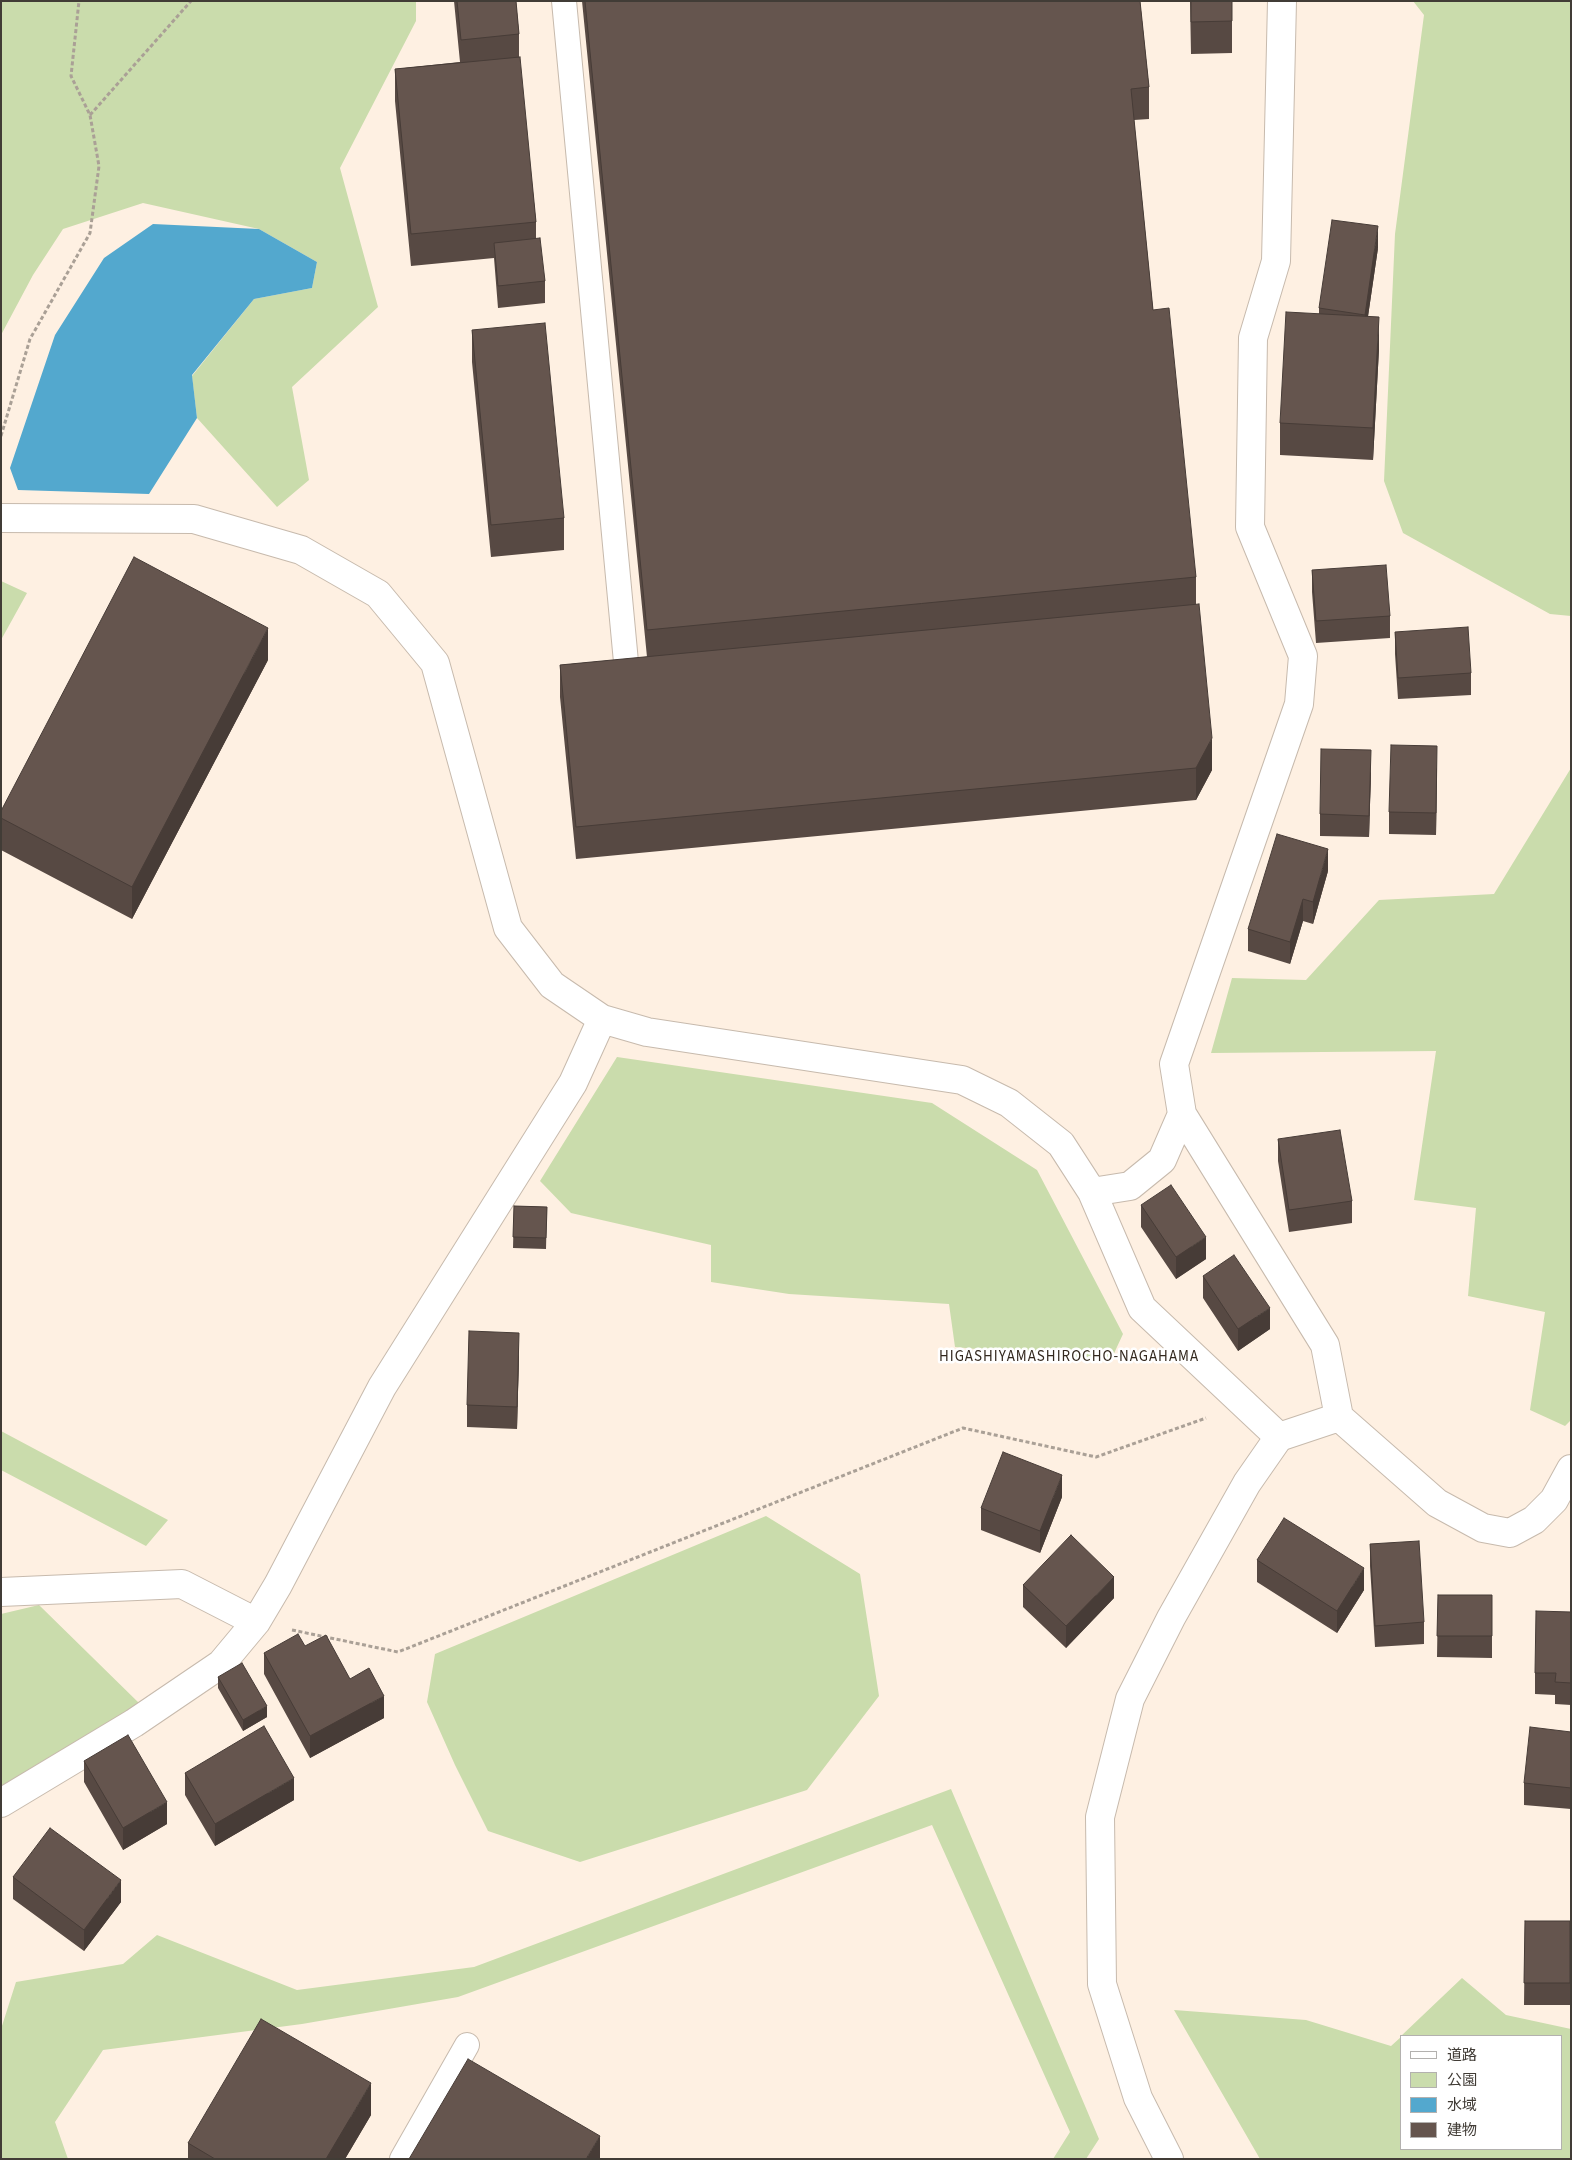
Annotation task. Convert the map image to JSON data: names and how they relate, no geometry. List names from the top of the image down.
{
  "districts": ["HIGASHIYAMASHIROCHO-NAGAHAMA"],
  "legend": [
    "道路",
    "公園",
    "水域",
    "建物"
  ]
}
